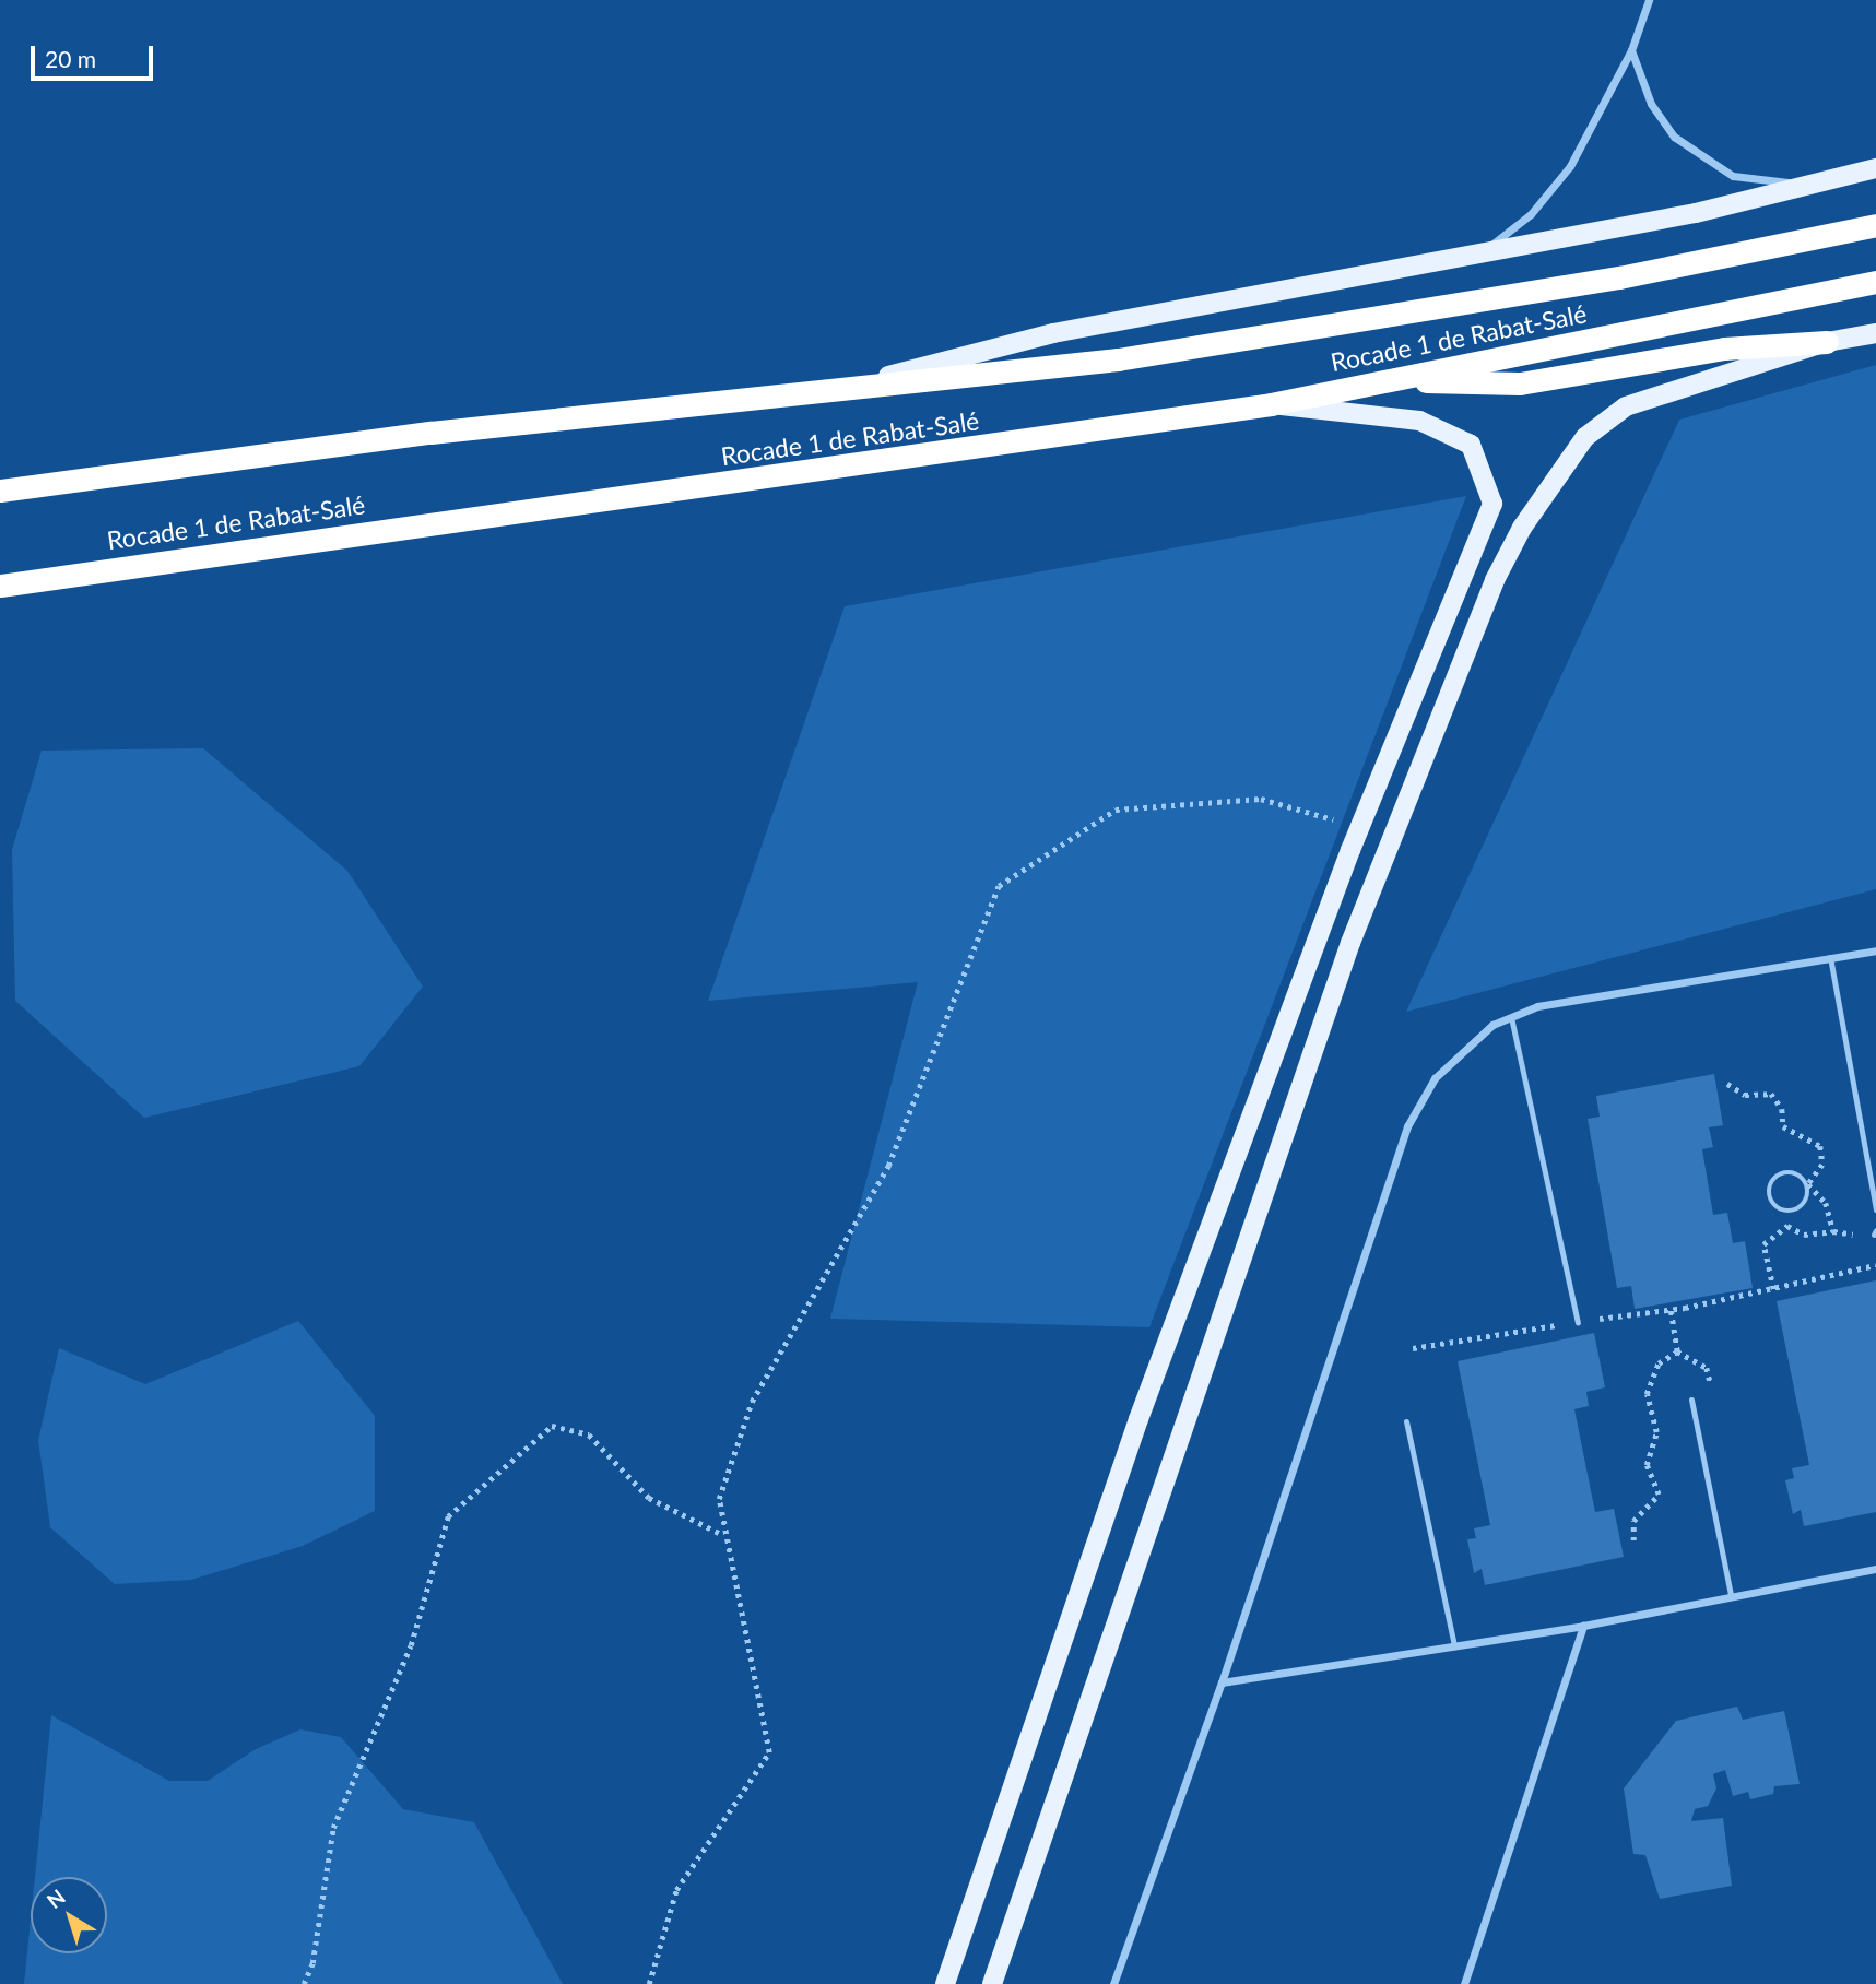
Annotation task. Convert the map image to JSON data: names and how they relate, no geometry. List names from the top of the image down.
{
  "streets": {
    "highway": ["Rocade 1 de Rabat-Salé"]
  },
  "scale_bar": "20 m",
  "north": "top left"
}
